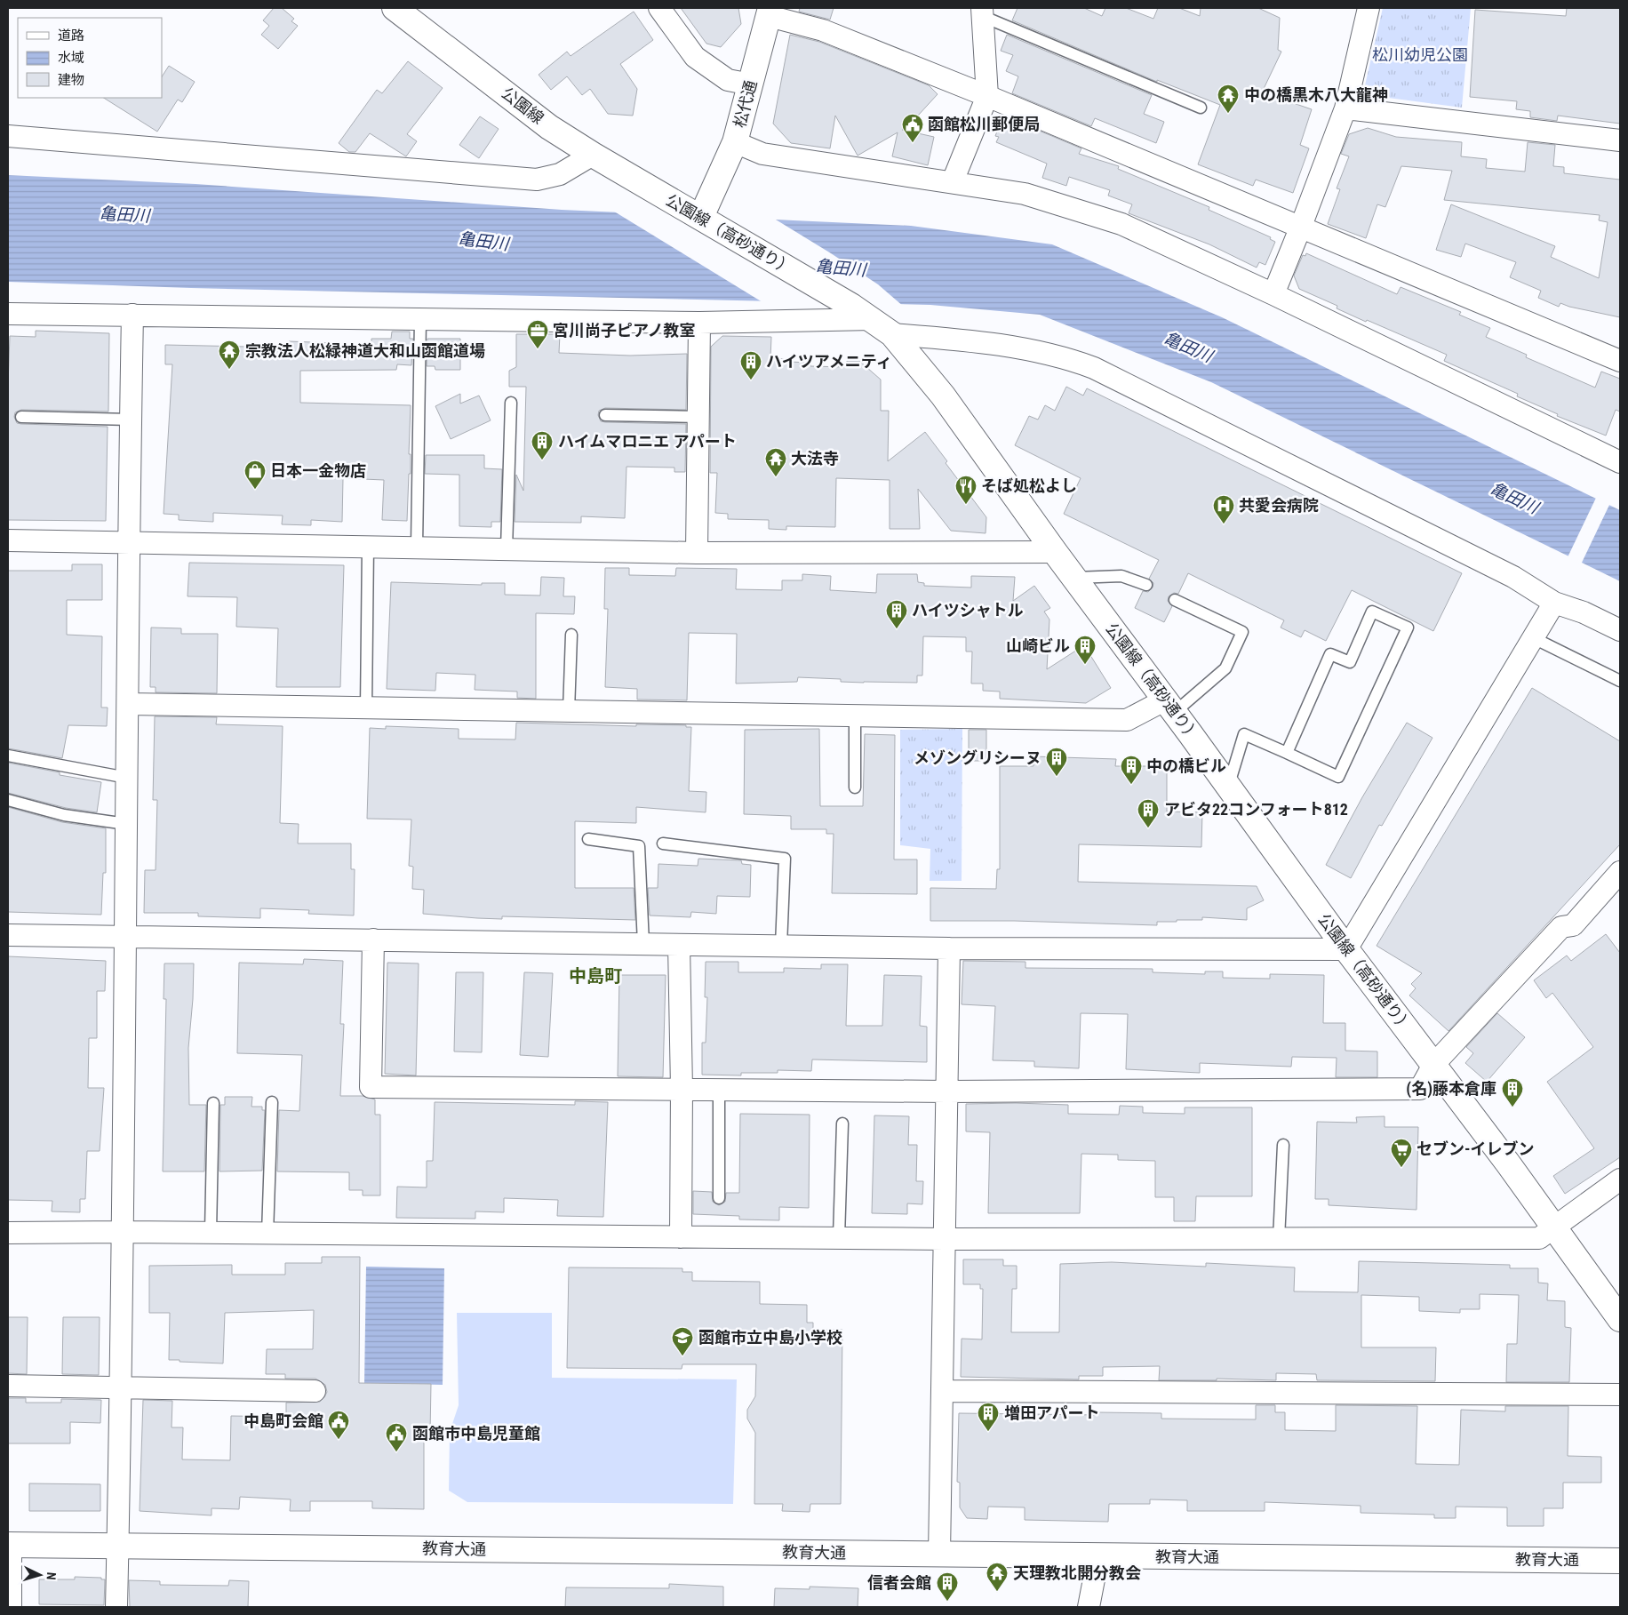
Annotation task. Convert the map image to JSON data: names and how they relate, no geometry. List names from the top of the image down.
{
  "streets": {
    "street": [
      "松代通",
      "公園線",
      "公園線（高砂通り）",
      "教育大通"
    ]
  },
  "crossings": [
    ["松代通", "公園線（高砂通り）"],
    ["公園線", "公園線（高砂通り）"]
  ],
  "districts": ["中島町"],
  "water": ["亀田川"],
  "parks": ["松川幼児公園"],
  "places": {
    "temple": [
      "中の橋黒木八大龍神",
      "宗教法人松緑神道大和山函館道場",
      "大法寺",
      "天理教北開分教会"
    ],
    "public building": ["函館松川郵便局", "中島町会館", "函館市中島児童館"],
    "office": ["宮川尚子ピアノ教室"],
    "building": [
      "ハイツアメニティ",
      "ハイムマロニエ アパート",
      "ハイツシャトル",
      "山崎ビル",
      "メゾングリシーヌ",
      "中の橋ビル",
      "アビタ22コンフォート812",
      "(名)藤本倉庫",
      "増田アパート",
      "信者会館"
    ],
    "shop": ["日本一金物店"],
    "restaurant": ["そば処松よし"],
    "hospital": ["共愛会病院"],
    "supermarket": ["セブン-イレブン"],
    "school or university": ["函館市立中島小学校"]
  },
  "legend": ["道路", "水域", "建物"],
  "north": "right"
}
